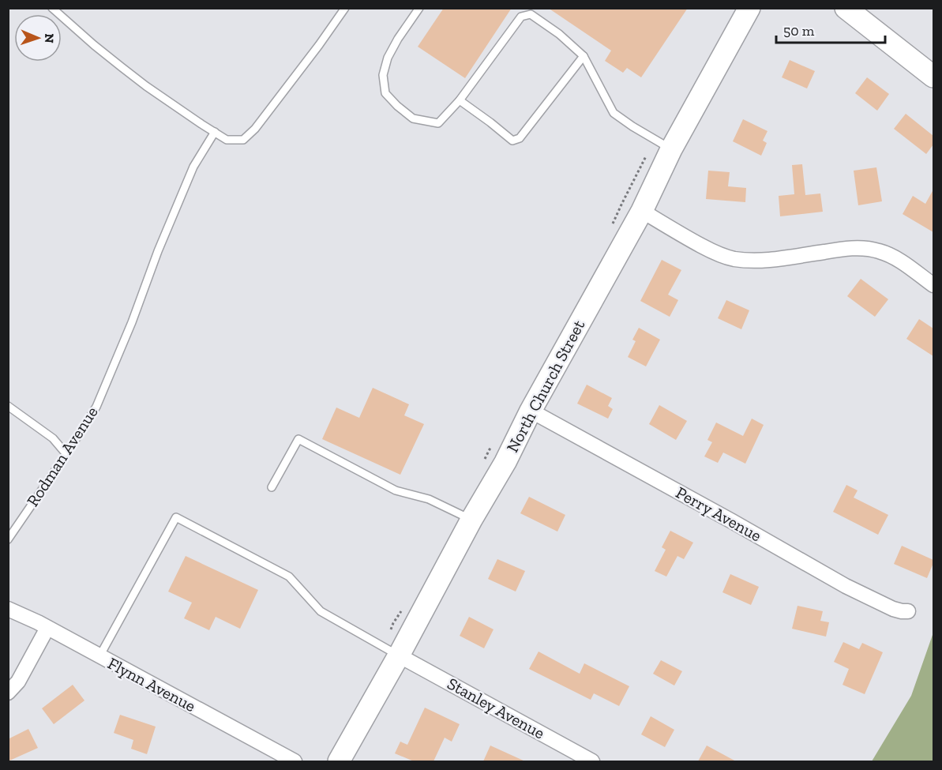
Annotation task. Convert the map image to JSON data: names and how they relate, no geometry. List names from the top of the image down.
{
  "streets": {
    "main road": ["North Church Street"],
    "street": ["Perry Avenue", "Flynn Avenue", "Stanley Avenue"],
    "lane": ["Rodman Avenue"]
  },
  "crossings": [
    ["North Church Street", "Perry Avenue"],
    ["North Church Street", "Stanley Avenue"]
  ],
  "scale_bar": "50 m",
  "north": "right"
}
